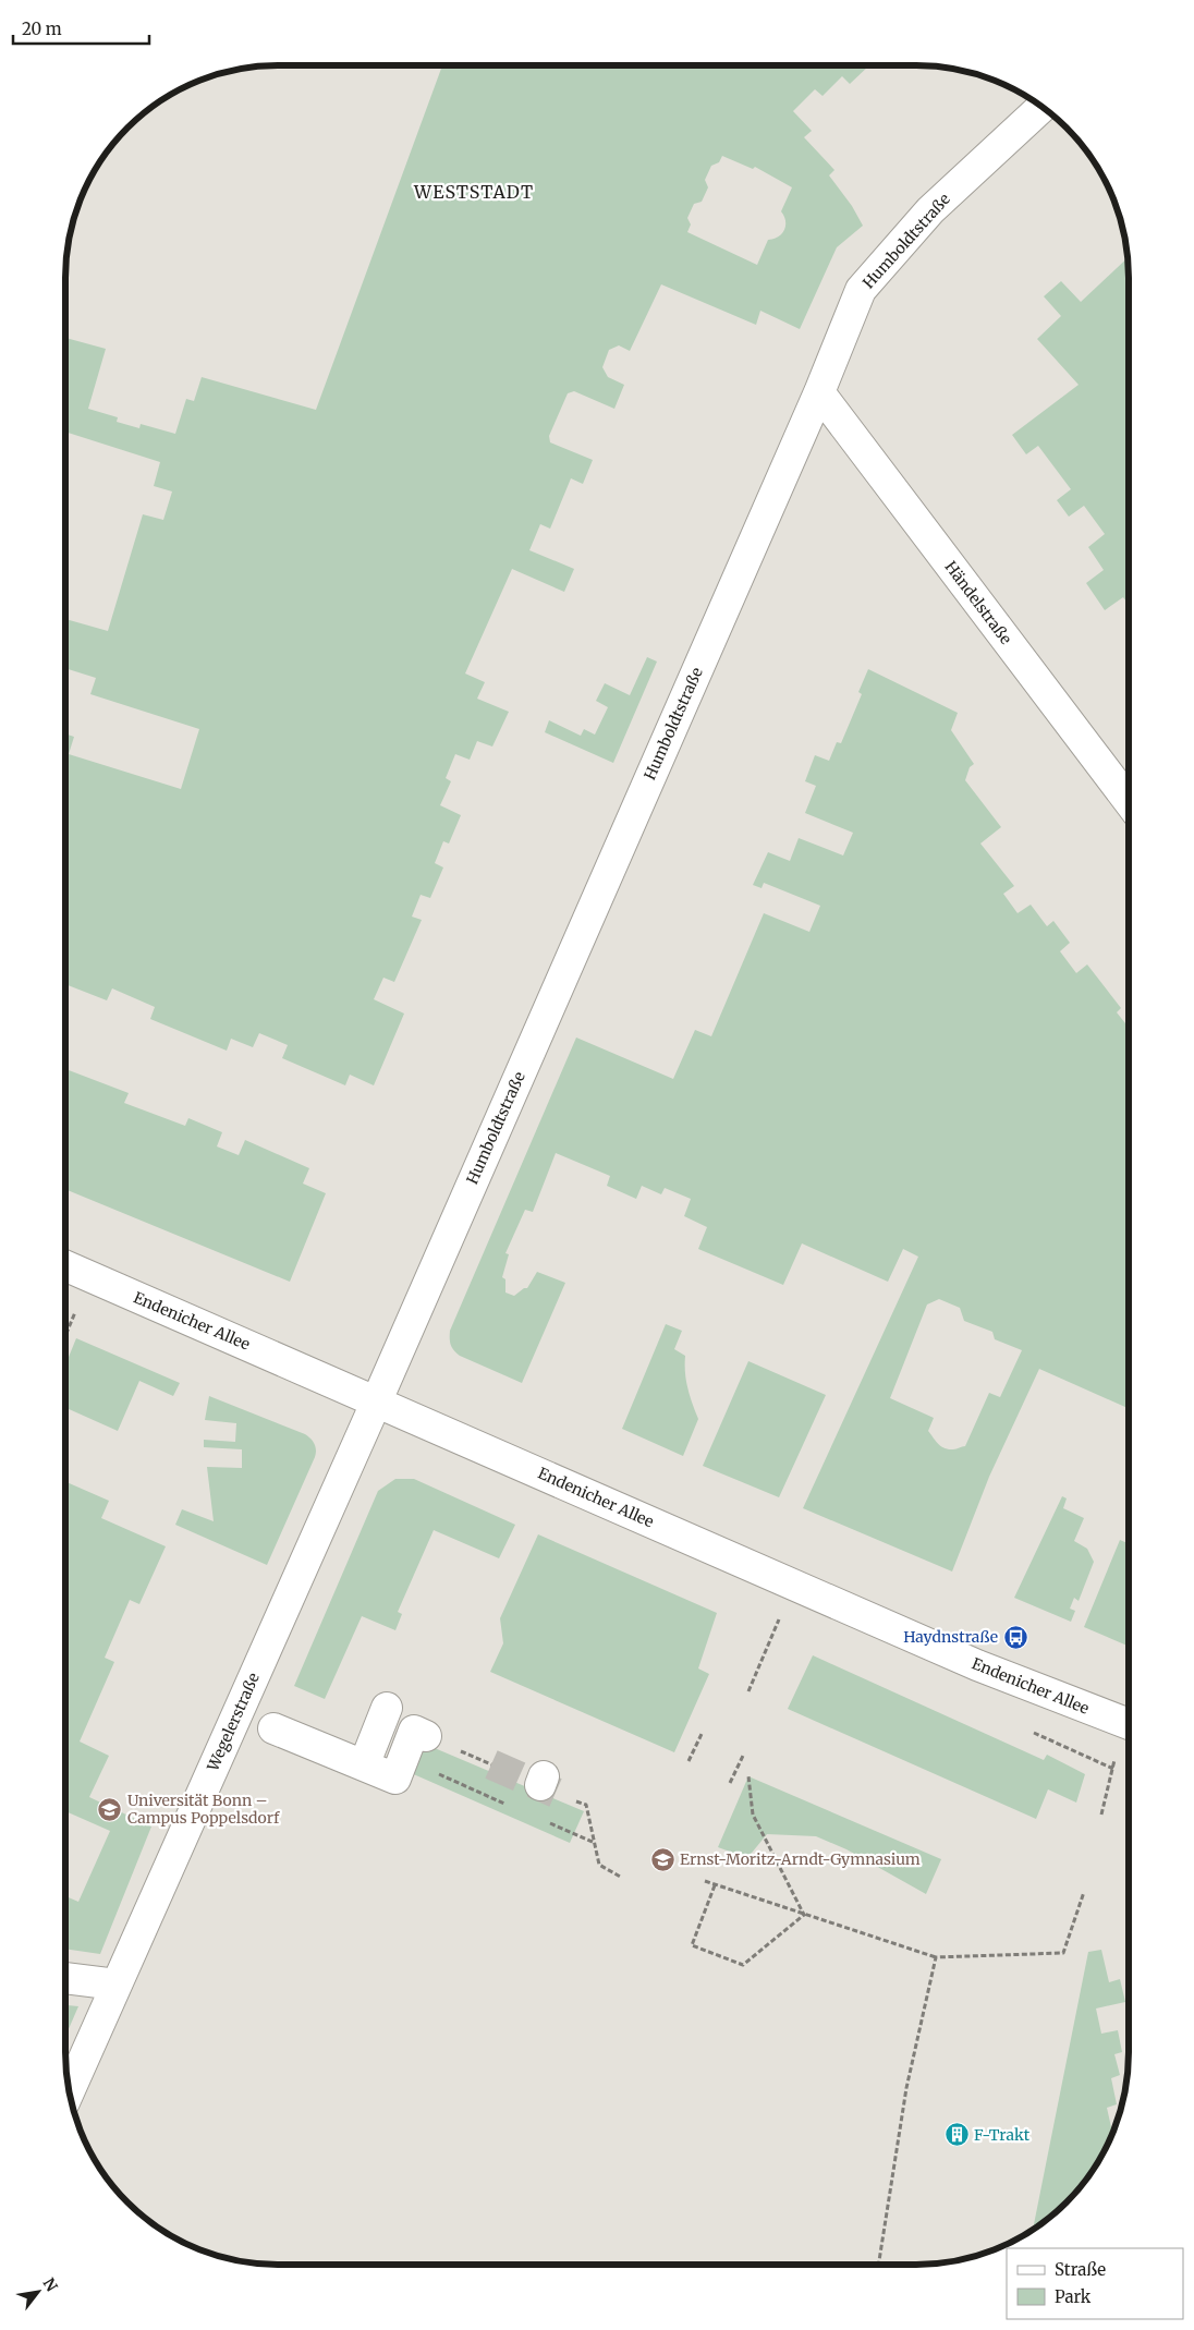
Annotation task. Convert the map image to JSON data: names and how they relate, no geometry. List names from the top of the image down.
{
  "streets": {
    "street": [
      "Humboldtstraße",
      "Händelstraße",
      "Endenicher Allee",
      "Wegelerstraße"
    ]
  },
  "crossings": [
    ["Humboldtstraße", "Händelstraße"],
    ["Humboldtstraße", "Endenicher Allee"],
    ["Humboldtstraße", "Wegelerstraße"],
    ["Endenicher Allee", "Wegelerstraße"]
  ],
  "districts": ["WESTSTADT"],
  "places": {
    "bus stop": ["Haydnstraße"],
    "school or university": ["Universität Bonn – Campus Poppelsdorf", "Ernst-Moritz-Arndt-Gymnasium"],
    "building": ["F-Trakt"]
  },
  "legend": ["Straße", "Park"],
  "scale_bar": "20 m",
  "north": "top right"
}
